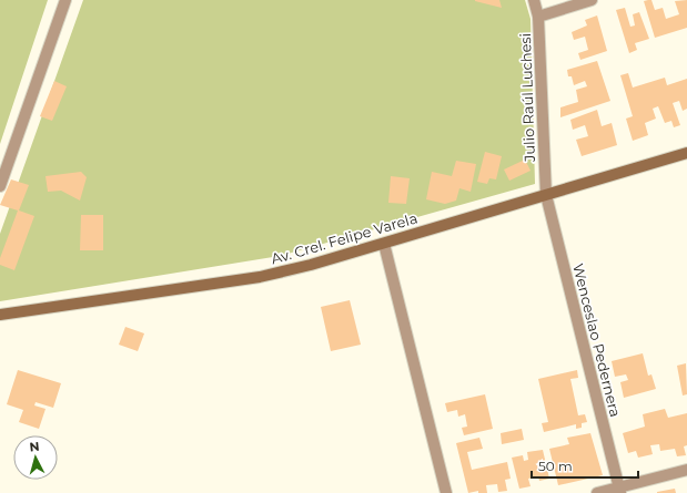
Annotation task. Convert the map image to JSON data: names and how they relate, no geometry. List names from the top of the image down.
{
  "streets": {
    "main road": ["Av. Crel. Felipe Varela"],
    "street": ["Julio Raúl Luchesi", "Wenceslao Pedernera"]
  },
  "crossings": [
    ["Julio Raúl Luchesi", "Av. Crel. Felipe Varela"],
    ["Julio Raúl Luchesi", "Wenceslao Pedernera"],
    ["Av. Crel. Felipe Varela", "Wenceslao Pedernera"]
  ],
  "scale_bar": "50 m",
  "north": "top"
}
